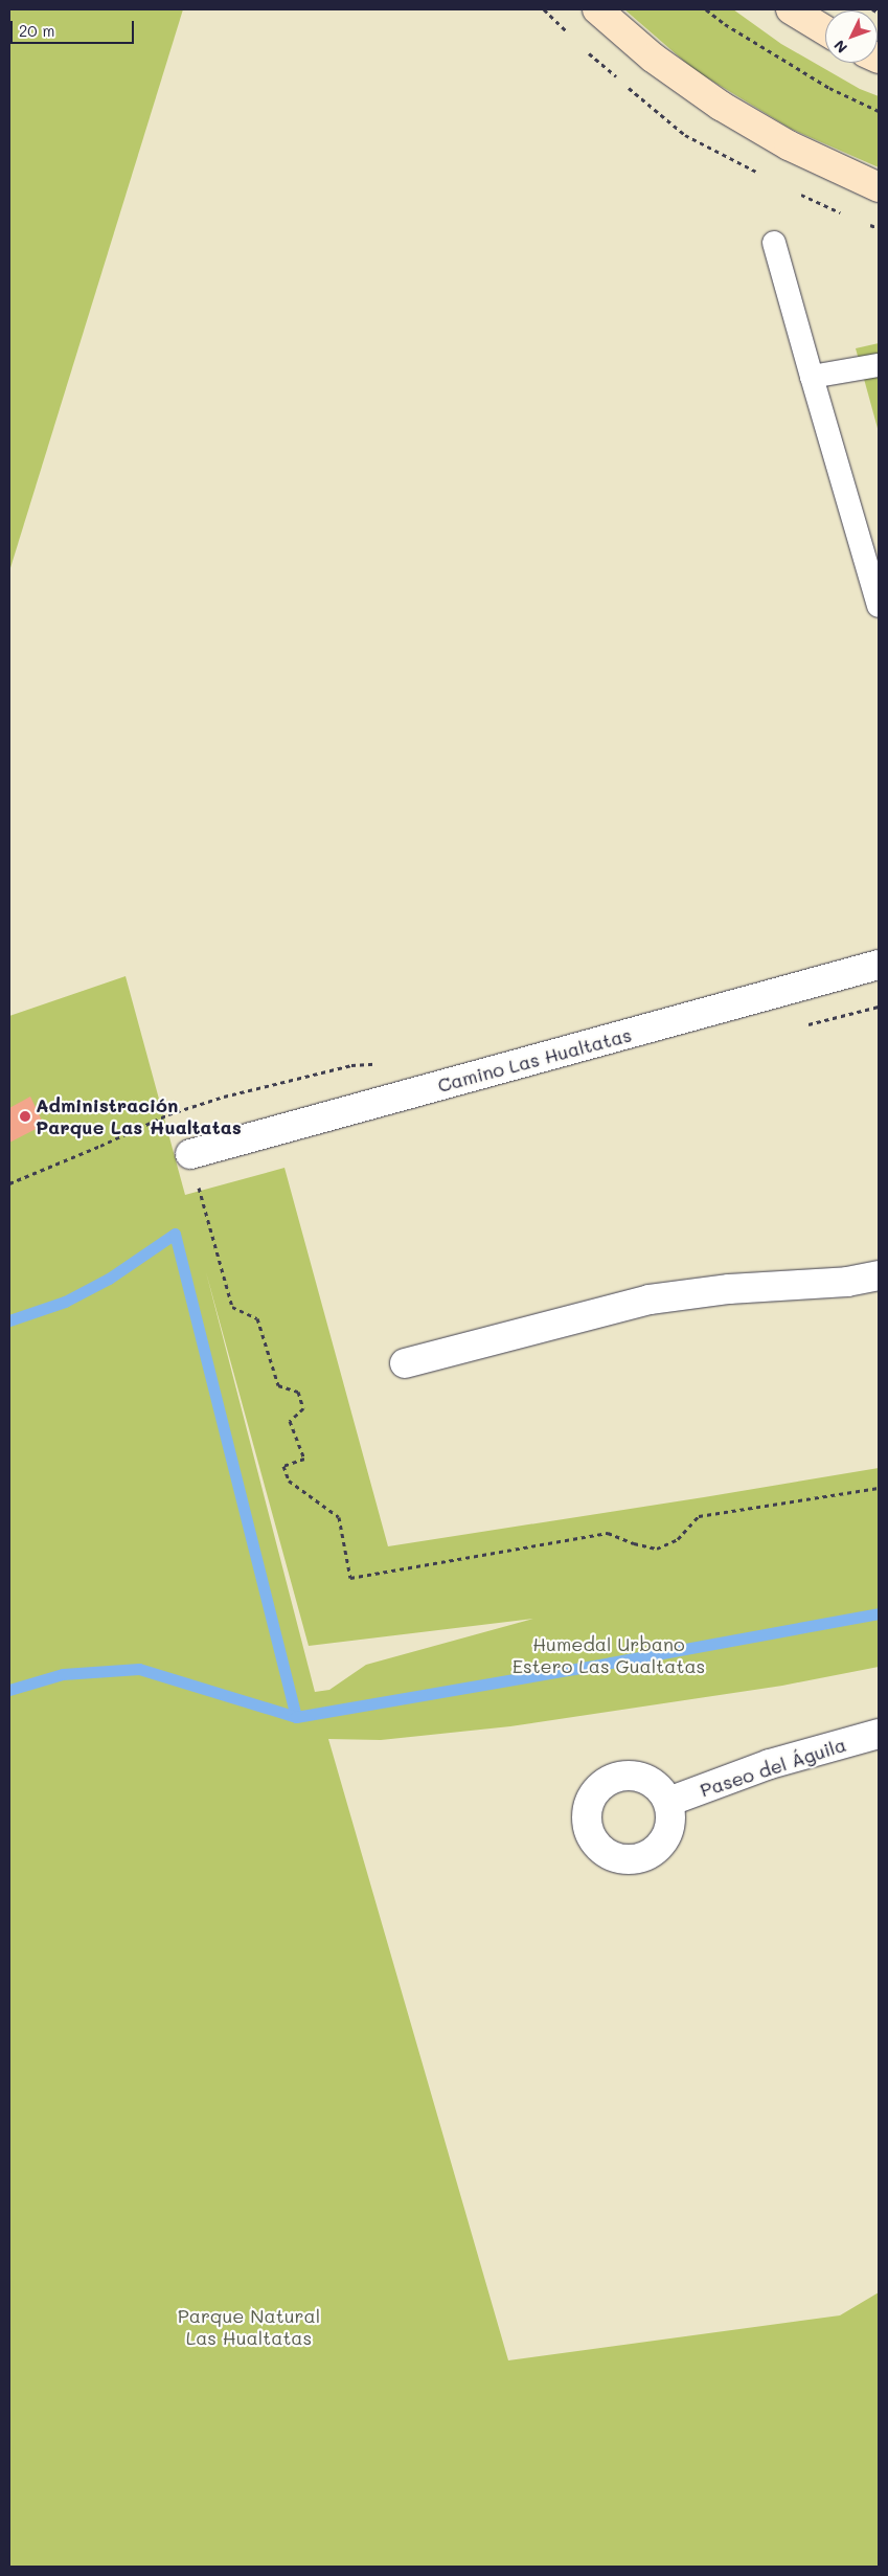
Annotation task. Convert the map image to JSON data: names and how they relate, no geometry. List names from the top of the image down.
{
  "streets": {
    "street": ["Camino Las Hualtatas", "Paseo del Águila"]
  },
  "parks": ["Humedal Urbano Estero Las Gualtatas", "Parque Natural Las Hualtatas"],
  "places": ["Administración Parque Las Hualtatas"],
  "scale_bar": "20 m",
  "north": "bottom left"
}
